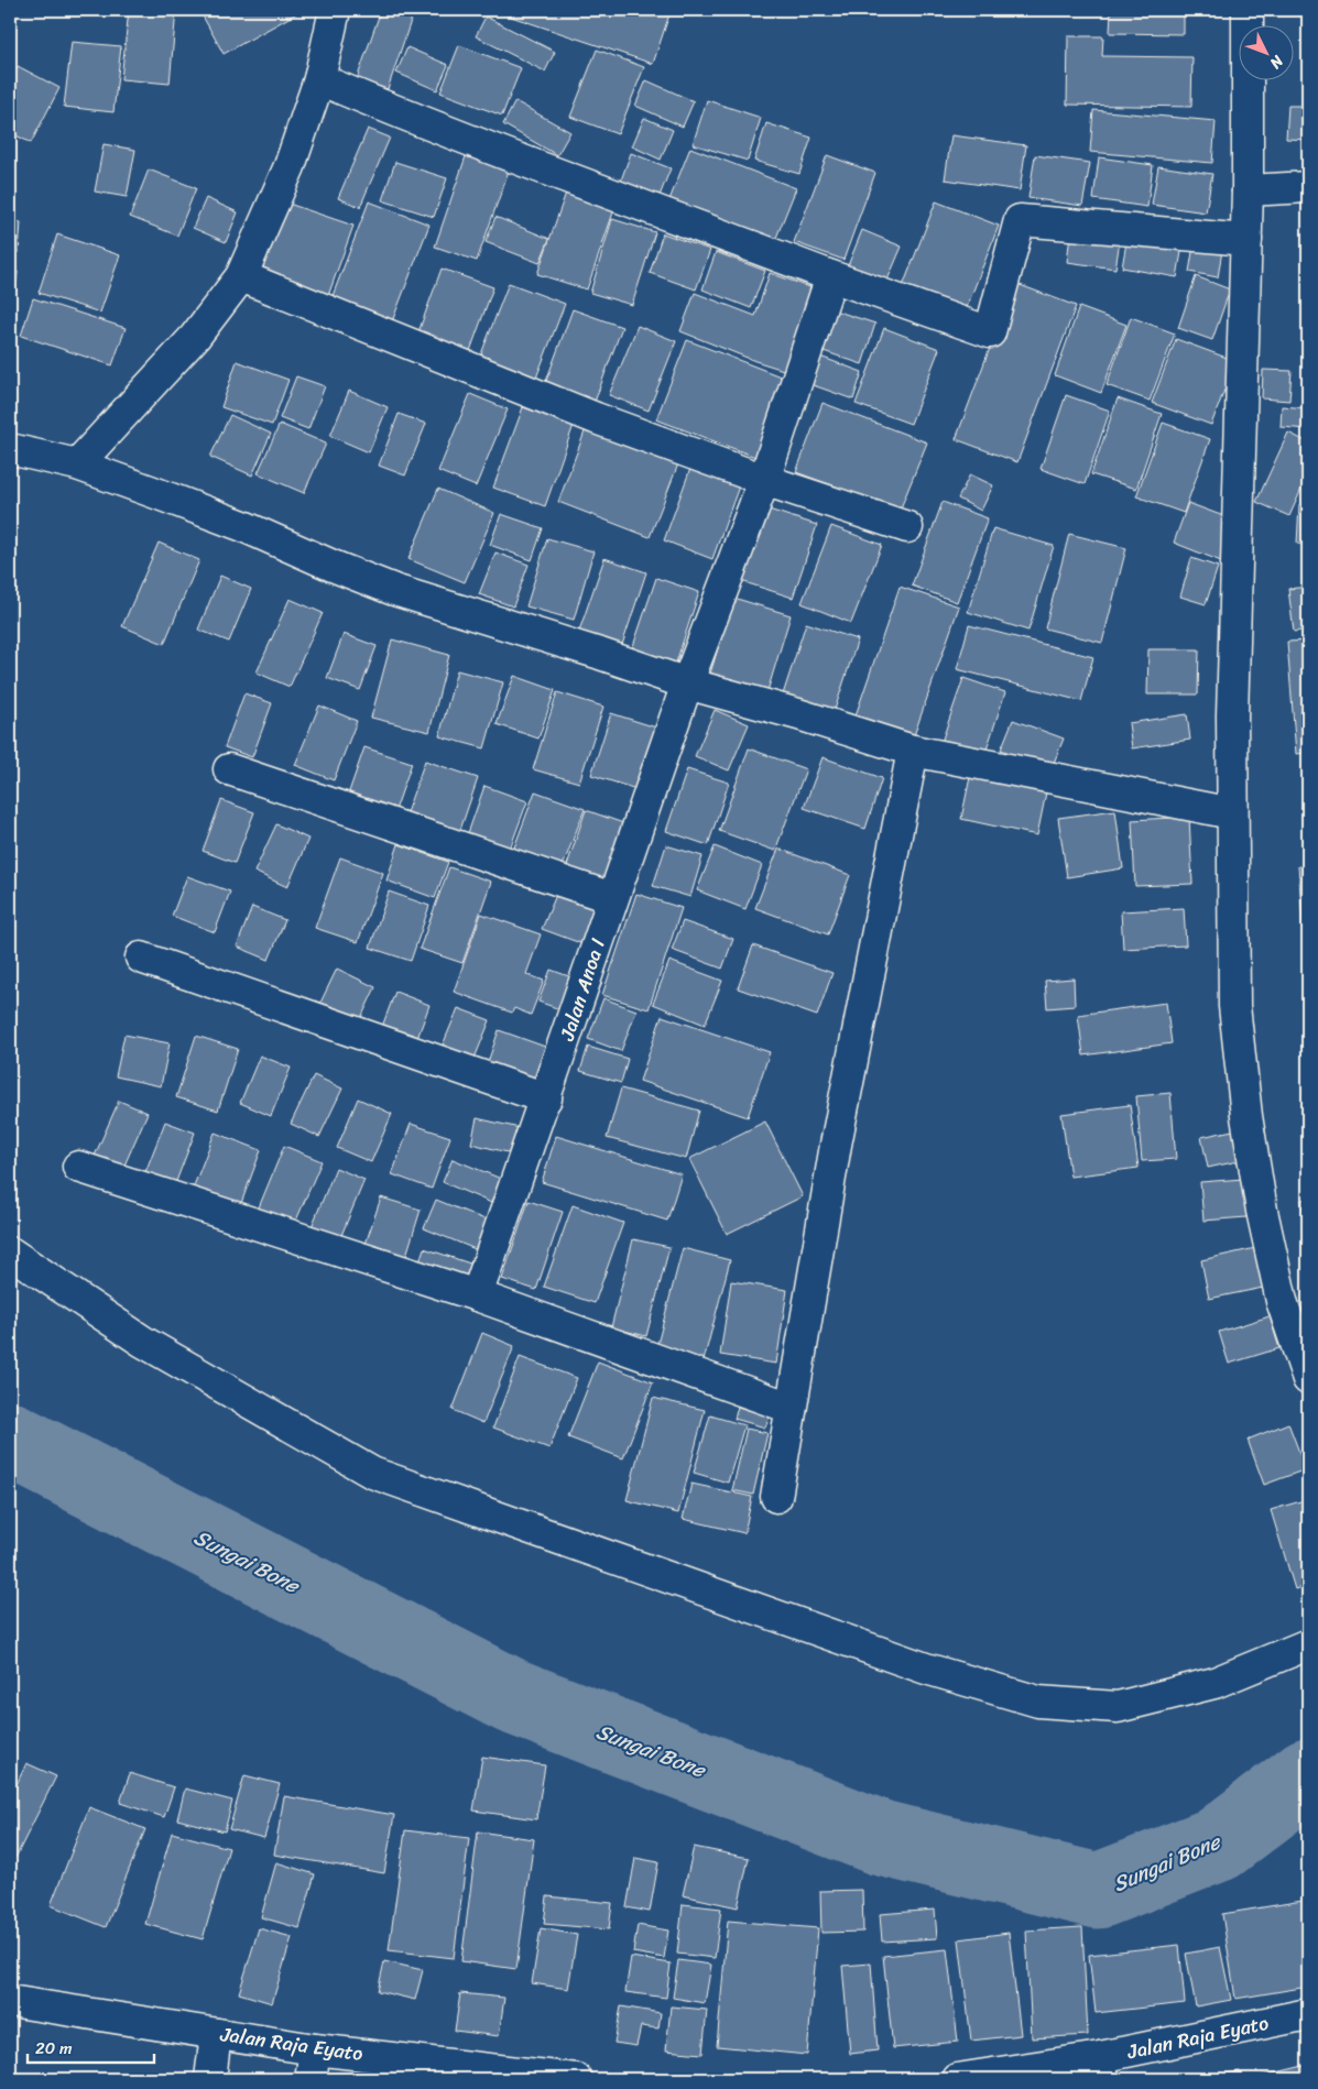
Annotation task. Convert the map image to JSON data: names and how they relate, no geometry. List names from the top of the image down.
{
  "streets": {
    "street": ["Jalan Anoa I", "Jalan Raja Eyato"]
  },
  "water": ["Sungai Bone"],
  "scale_bar": "20 m",
  "north": "bottom right"
}
